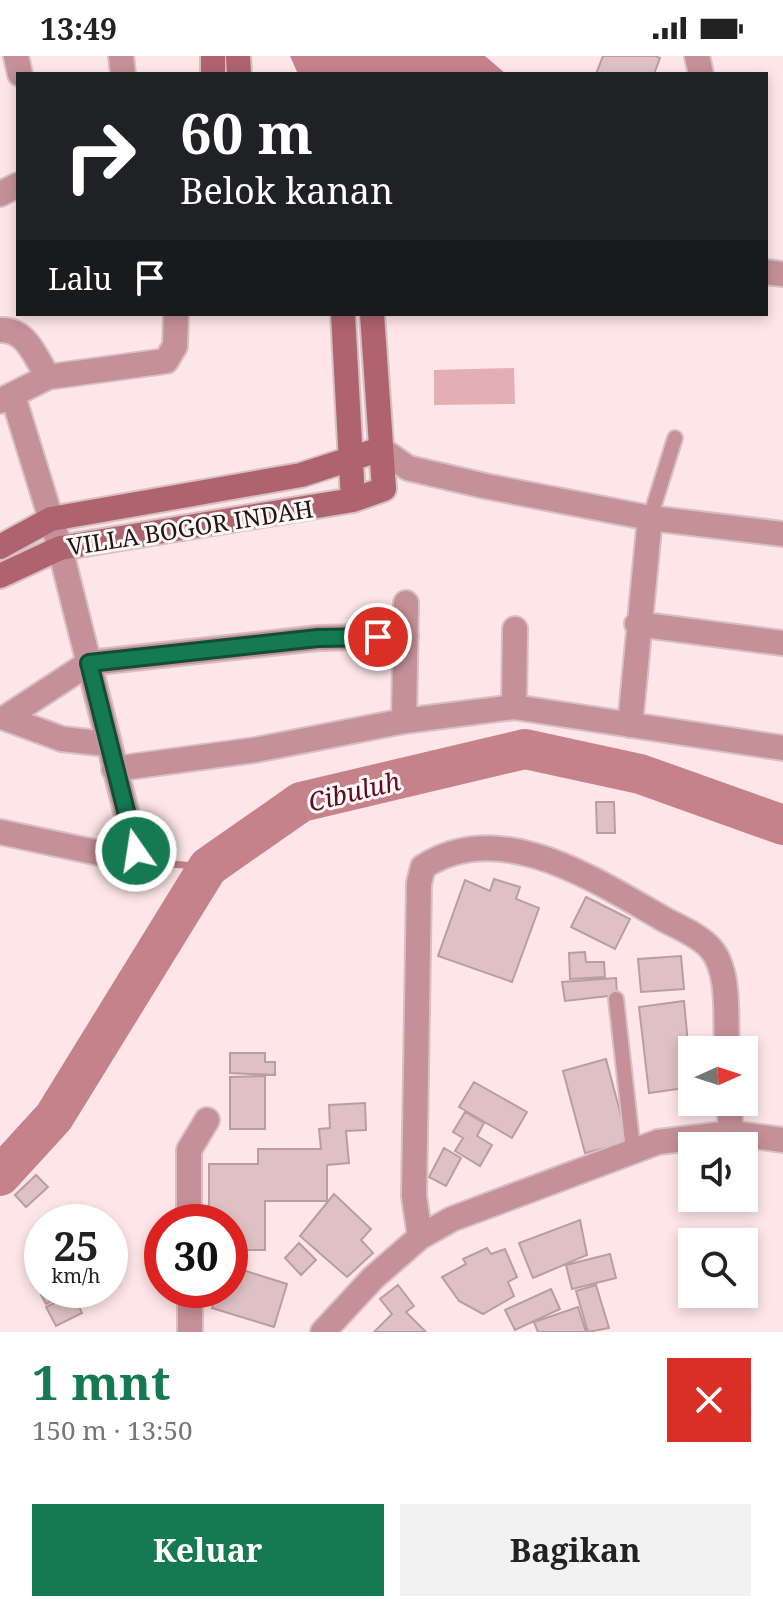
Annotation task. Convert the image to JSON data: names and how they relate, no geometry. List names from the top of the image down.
{
  "streets": {
    "street": ["VILLA BOGOR INDAH"]
  },
  "water": ["Cibuluh"],
  "north": "right",
  "page": {
    "status": "13:49",
    "turn": ["60 m", "Belok kanan"],
    "then": "Lalu",
    "speed": "25 km/h",
    "limit": "30",
    "heading": ["1 mnt", "150 m · 13:50"],
    "buttons": ["Keluar", "Bagikan"]
  }
}
